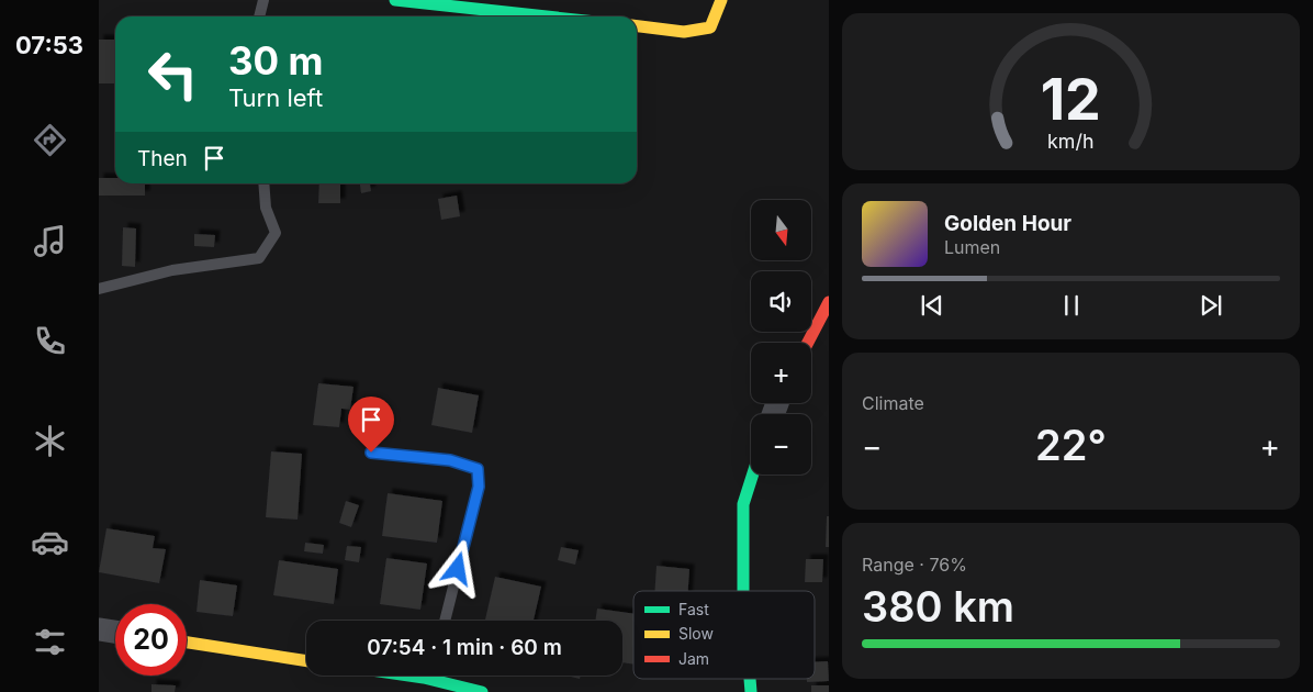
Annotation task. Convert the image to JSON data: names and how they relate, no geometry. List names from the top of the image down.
{
  "legend": ["Fast", "Slow", "Jam"],
  "north": "bottom",
  "page": {
    "tabs": "07:53",
    "turn": ["30 m", "Turn left"],
    "then": "Then",
    "map_buttons": ["+", "−"],
    "song": ["Golden Hour", "Lumen"],
    "tile": [
      "Climate",
      ["Range · 76%", "380 km"]
    ],
    "heat": ["−", "22°", "+"],
    "limit": "20",
    "trip": "07:54 · 1 min · 60 m",
    "gauge": ["12", "km/h"]
  }
}
